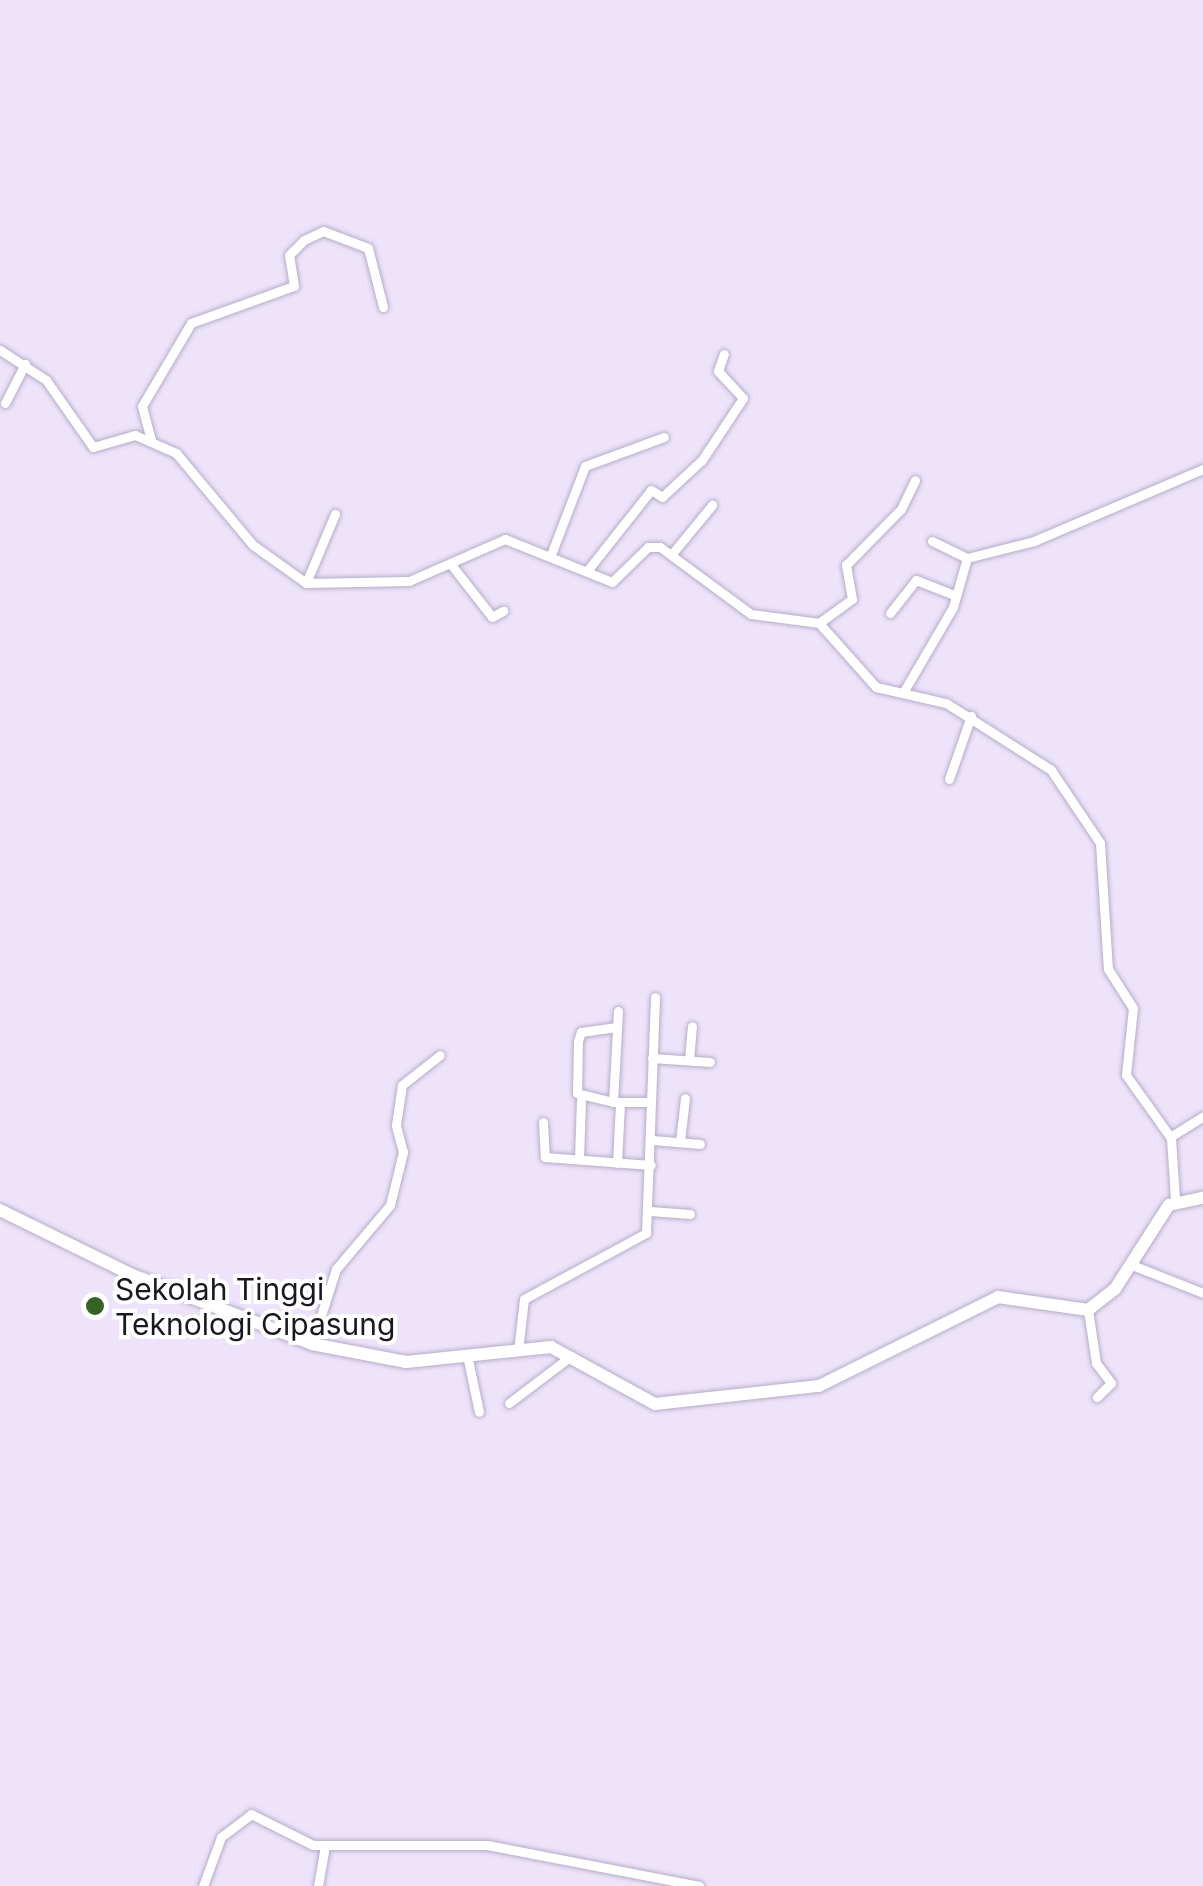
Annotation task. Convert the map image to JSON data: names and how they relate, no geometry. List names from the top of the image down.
{
  "places": ["Sekolah Tinggi Teknologi Cipasung"]
}
